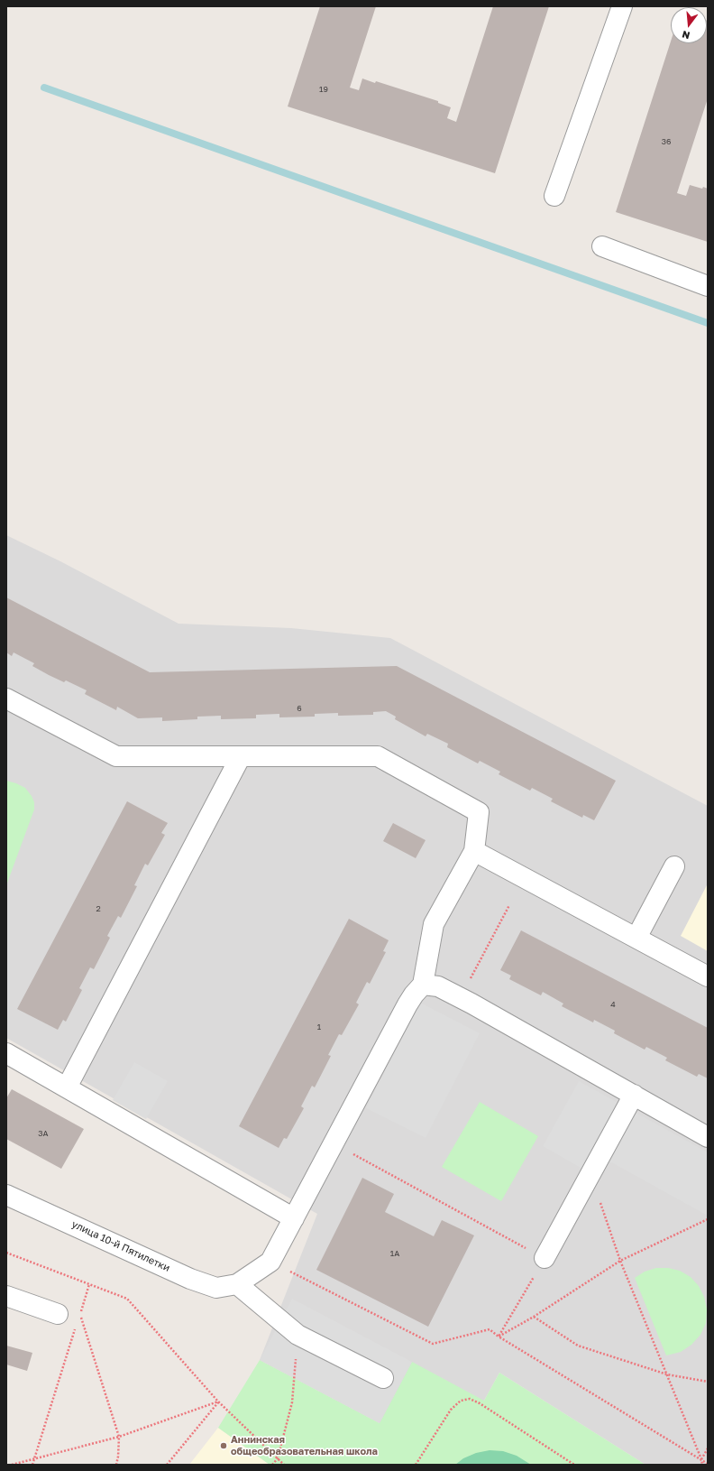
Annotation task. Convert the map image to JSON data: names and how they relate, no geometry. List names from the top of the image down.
{
  "streets": {
    "street": ["улица 10-й Пятилетки"]
  },
  "places": ["Аннинская общеобразовательная школа"],
  "house_numbers": [
    "19",
    "36",
    "6",
    "2",
    "4",
    "1",
    "3А",
    "1А"
  ],
  "north": "bottom"
}
